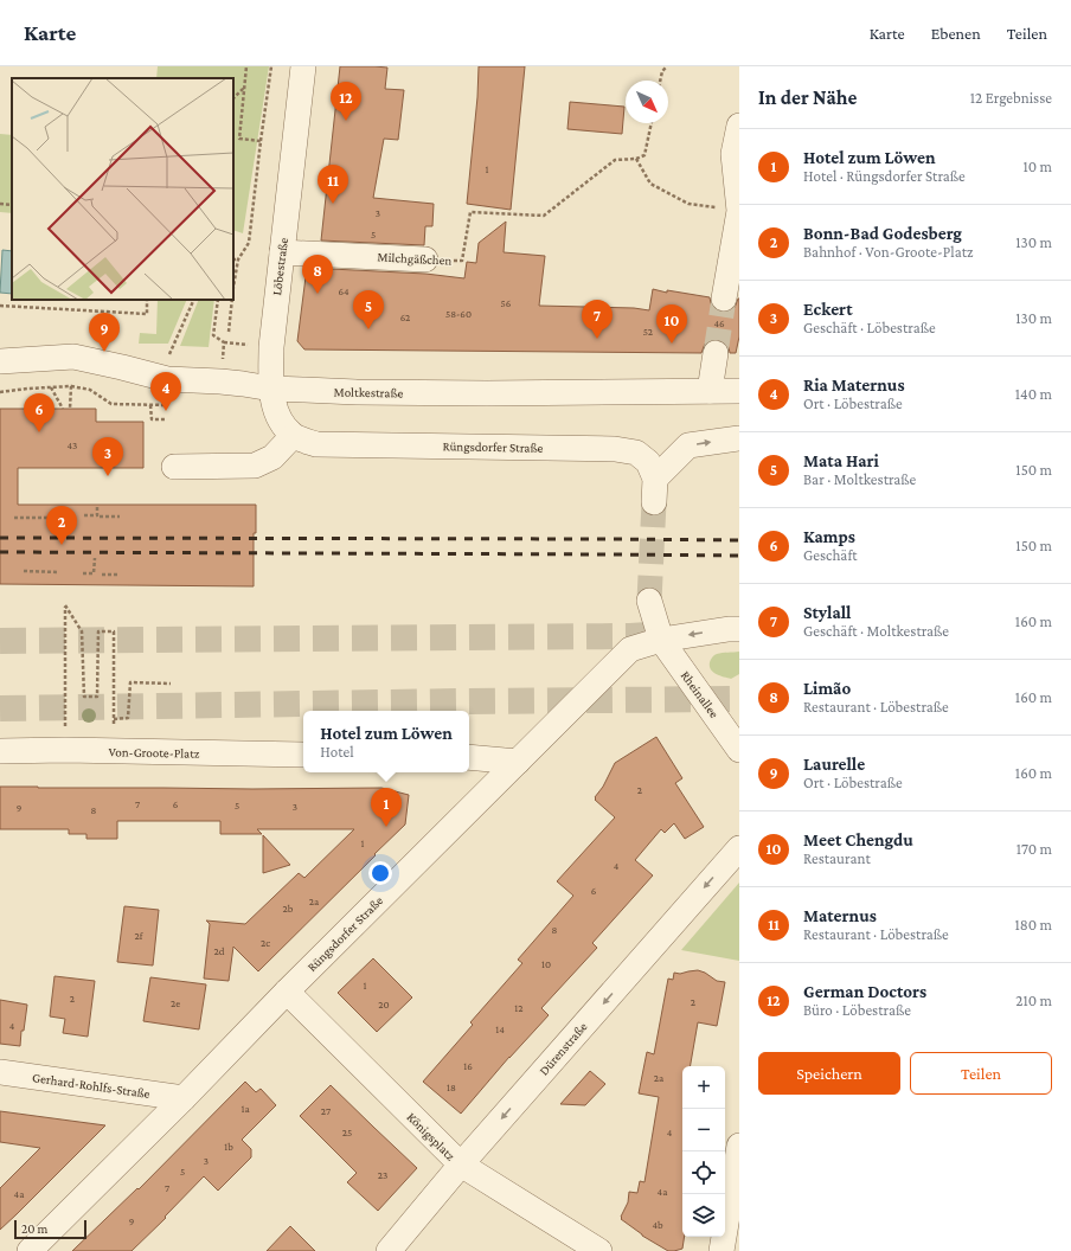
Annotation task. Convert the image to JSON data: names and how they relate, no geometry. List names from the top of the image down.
{
  "streets": {
    "street": [
      "Milchgäßchen",
      "Löbestraße",
      "Moltkestraße",
      "Rüngsdorfer Straße",
      "Rheinallee",
      "Von-Groote-Platz",
      "Dürenstraße",
      "Gerhard-Rohlfs-Straße",
      "Königsplatz"
    ]
  },
  "crossings": [
    ["Milchgäßchen", "Löbestraße"],
    ["Löbestraße", "Moltkestraße"],
    ["Löbestraße", "Rüngsdorfer Straße"],
    ["Rüngsdorfer Straße", "Rheinallee"],
    ["Rüngsdorfer Straße", "Gerhard-Rohlfs-Straße"],
    ["Rüngsdorfer Straße", "Königsplatz"],
    ["Dürenstraße", "Königsplatz"]
  ],
  "one_way": ["Dürenstraße"],
  "house_numbers": [
    "1",
    "3",
    "5",
    "64",
    "56",
    "58-60",
    "62",
    "46",
    "52",
    "43",
    "2",
    "7",
    "6",
    "5",
    "3",
    "9",
    "8",
    "1",
    "4",
    "6",
    "2a",
    "2b",
    "8",
    "2f",
    "2c",
    "2d",
    "10",
    "1",
    "2",
    "2",
    "2e",
    "20",
    "12",
    "4",
    "14",
    "16",
    "2a",
    "18",
    "1a",
    "27",
    "25",
    "4",
    "1b",
    "3",
    "5",
    "23",
    "7",
    "4a",
    "4a",
    "9",
    "4b"
  ],
  "scale_bar": "20 m",
  "north": "bottom right",
  "page": {
    "header": "Karte",
    "nav": ["Karte", "Ebenen", "Teilen"],
    "heading": ["In der Nähe", "12 Ergebnisse"],
    "pins": [
      "12",
      "11",
      "8",
      "5",
      "7",
      "10",
      "9",
      "4",
      "6",
      "3",
      "2",
      "1"
    ],
    "list": [
      {
        "mark": "1",
        "name": "Hotel zum Löwen",
        "note": "Hotel · Rüngsdorfer Straße",
        "value": "10 m"
      },
      {
        "mark": "2",
        "name": "Bonn-Bad Godesberg",
        "note": "Bahnhof · Von-Groote-Platz",
        "value": "130 m"
      },
      {
        "mark": "3",
        "name": "Eckert",
        "note": "Geschäft · Löbestraße",
        "value": "130 m"
      },
      {
        "mark": "4",
        "name": "Ria Maternus",
        "note": "Ort · Löbestraße",
        "value": "140 m"
      },
      {
        "mark": "5",
        "name": "Mata Hari",
        "note": "Bar · Moltkestraße",
        "value": "150 m"
      },
      {
        "mark": "6",
        "name": "Kamps",
        "note": "Geschäft",
        "value": "150 m"
      },
      {
        "mark": "7",
        "name": "Stylall",
        "note": "Geschäft · Moltkestraße",
        "value": "160 m"
      },
      {
        "mark": "8",
        "name": "Limão",
        "note": "Restaurant · Löbestraße",
        "value": "160 m"
      },
      {
        "mark": "9",
        "name": "Laurelle",
        "note": "Ort · Löbestraße",
        "value": "160 m"
      },
      {
        "mark": "10",
        "name": "Meet Chengdu",
        "note": "Restaurant",
        "value": "170 m"
      },
      {
        "mark": "11",
        "name": "Maternus",
        "note": "Restaurant · Löbestraße",
        "value": "180 m"
      },
      {
        "mark": "12",
        "name": "German Doctors",
        "note": "Büro · Löbestraße",
        "value": "210 m"
      }
    ],
    "popup": ["Hotel zum Löwen", "Hotel"],
    "buttons": ["Speichern", "Teilen"],
    "map_buttons": ["+", "−"],
    "scale": "20 m"
  }
}
